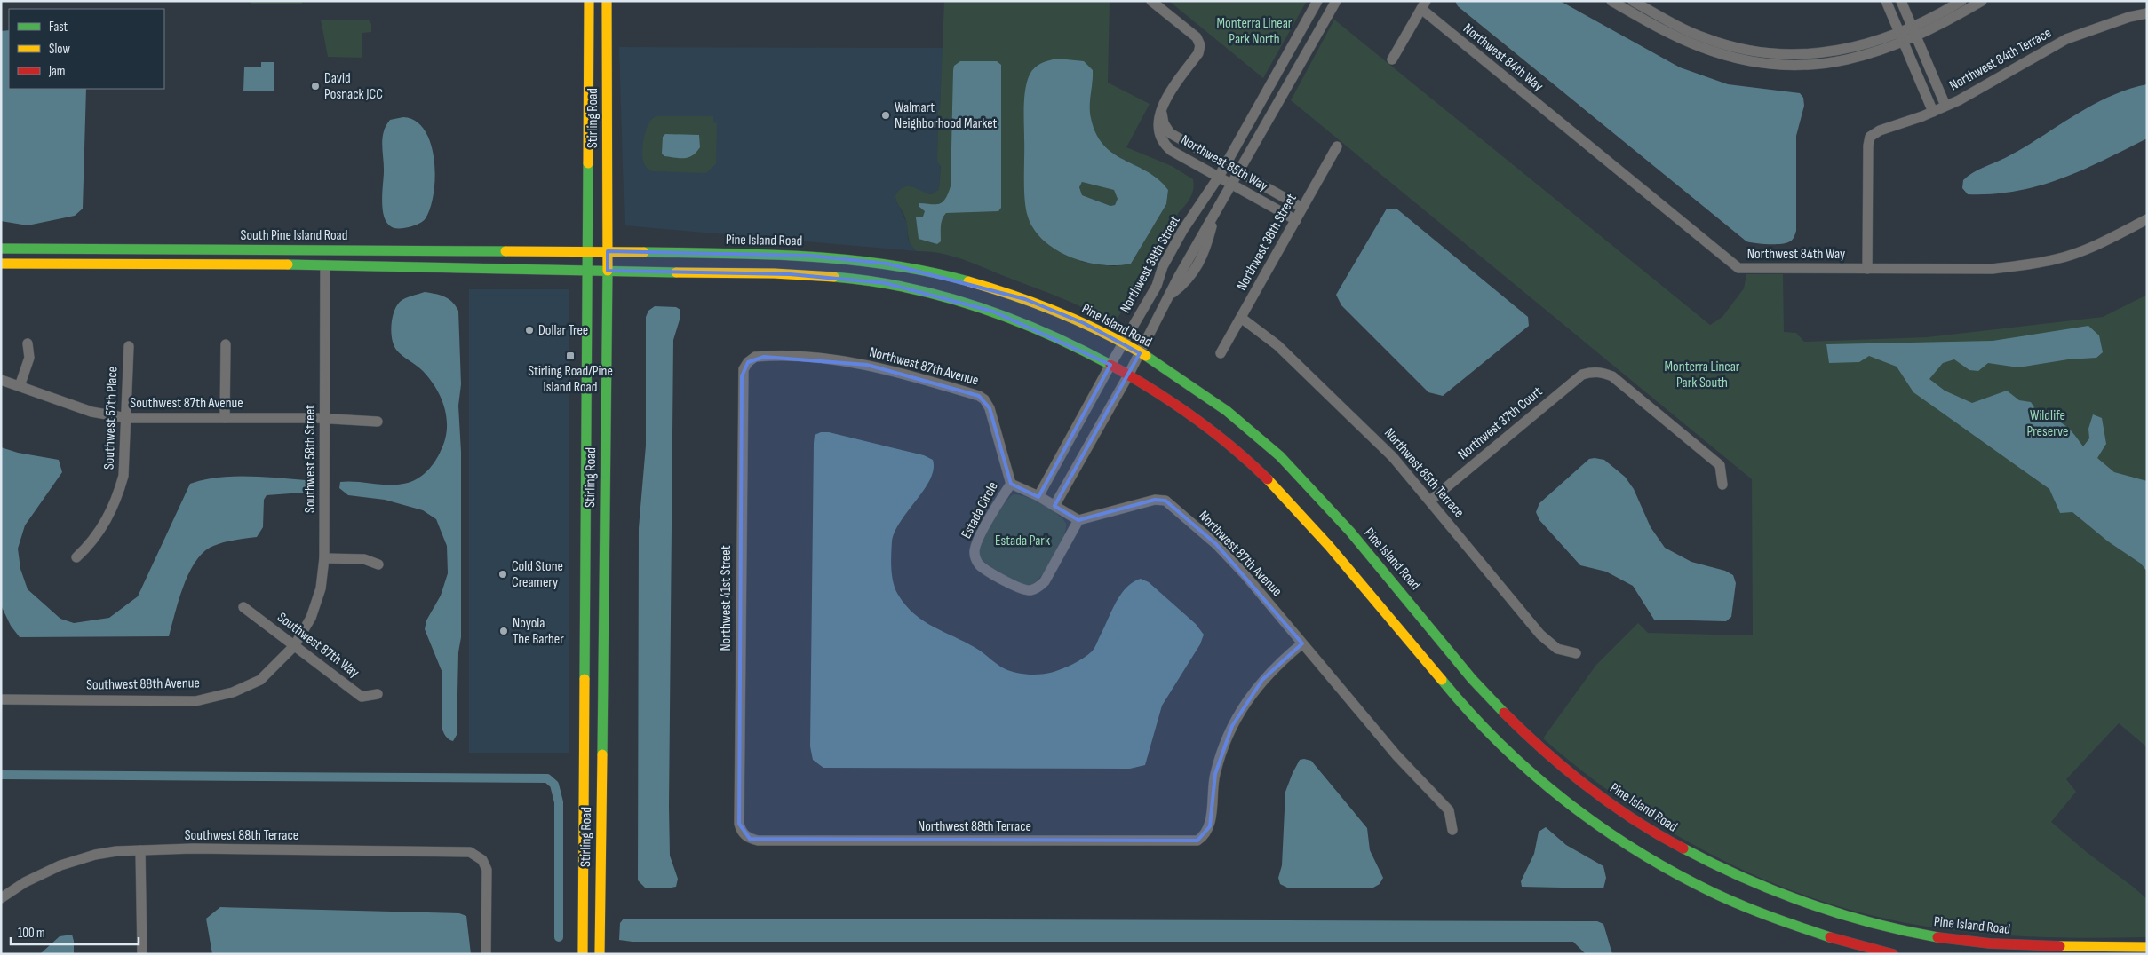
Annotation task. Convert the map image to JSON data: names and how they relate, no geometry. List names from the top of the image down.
{
  "streets": {
    "main road": ["Stirling Road", "South Pine Island Road", "Pine Island Road"],
    "street": [
      "Northwest 84th Way",
      "Northwest 84th Terrace",
      "Northwest 85th Way",
      "Northwest 38th Street",
      "Northwest 39th Street",
      "Northwest 87th Avenue",
      "Southwest 87th Avenue",
      "Southwest 57th Place",
      "Northwest 37th Court",
      "Southwest 58th Street",
      "Northwest 85th Terrace",
      "Estada Circle",
      "Northwest 41st Street",
      "Southwest 87th Way",
      "Southwest 88th Avenue",
      "Northwest 88th Terrace",
      "Southwest 88th Terrace"
    ]
  },
  "crossings": [
    ["Northwest 84th Way", "Northwest 84th Terrace"],
    ["Stirling Road", "South Pine Island Road"],
    ["Stirling Road", "Pine Island Road"],
    ["Northwest 85th Way", "Northwest 38th Street"],
    ["Northwest 85th Way", "Northwest 39th Street"],
    ["South Pine Island Road", "Pine Island Road"],
    ["South Pine Island Road", "Southwest 58th Street"],
    ["Pine Island Road", "Northwest 39th Street"],
    ["Northwest 38th Street", "Northwest 85th Terrace"],
    ["Northwest 87th Avenue", "Estada Circle"],
    ["Northwest 87th Avenue", "Northwest 41st Street"],
    ["Northwest 87th Avenue", "Northwest 88th Terrace"],
    ["Southwest 87th Avenue", "Southwest 57th Place"],
    ["Southwest 87th Avenue", "Southwest 58th Street"],
    ["Northwest 37th Court", "Northwest 85th Terrace"],
    ["Southwest 58th Street", "Southwest 87th Way"],
    ["Southwest 58th Street", "Southwest 88th Avenue"],
    ["Northwest 41st Street", "Northwest 88th Terrace"],
    ["Southwest 87th Way", "Southwest 88th Avenue"]
  ],
  "parks": [
    "Monterra Linear Park North",
    "Monterra Linear Park South",
    "Wildlife Preserve",
    "Estada Park"
  ],
  "places": {
    "other": [
      "David Posnack JCC",
      "Walmart Neighborhood Market",
      "Dollar Tree",
      "Cold Stone Creamery",
      "Noyola The Barber"
    ],
    "transit": ["Stirling Road/Pine Island Road"]
  },
  "legend": ["Fast", "Slow", "Jam"],
  "scale_bar": "100 m"
}
